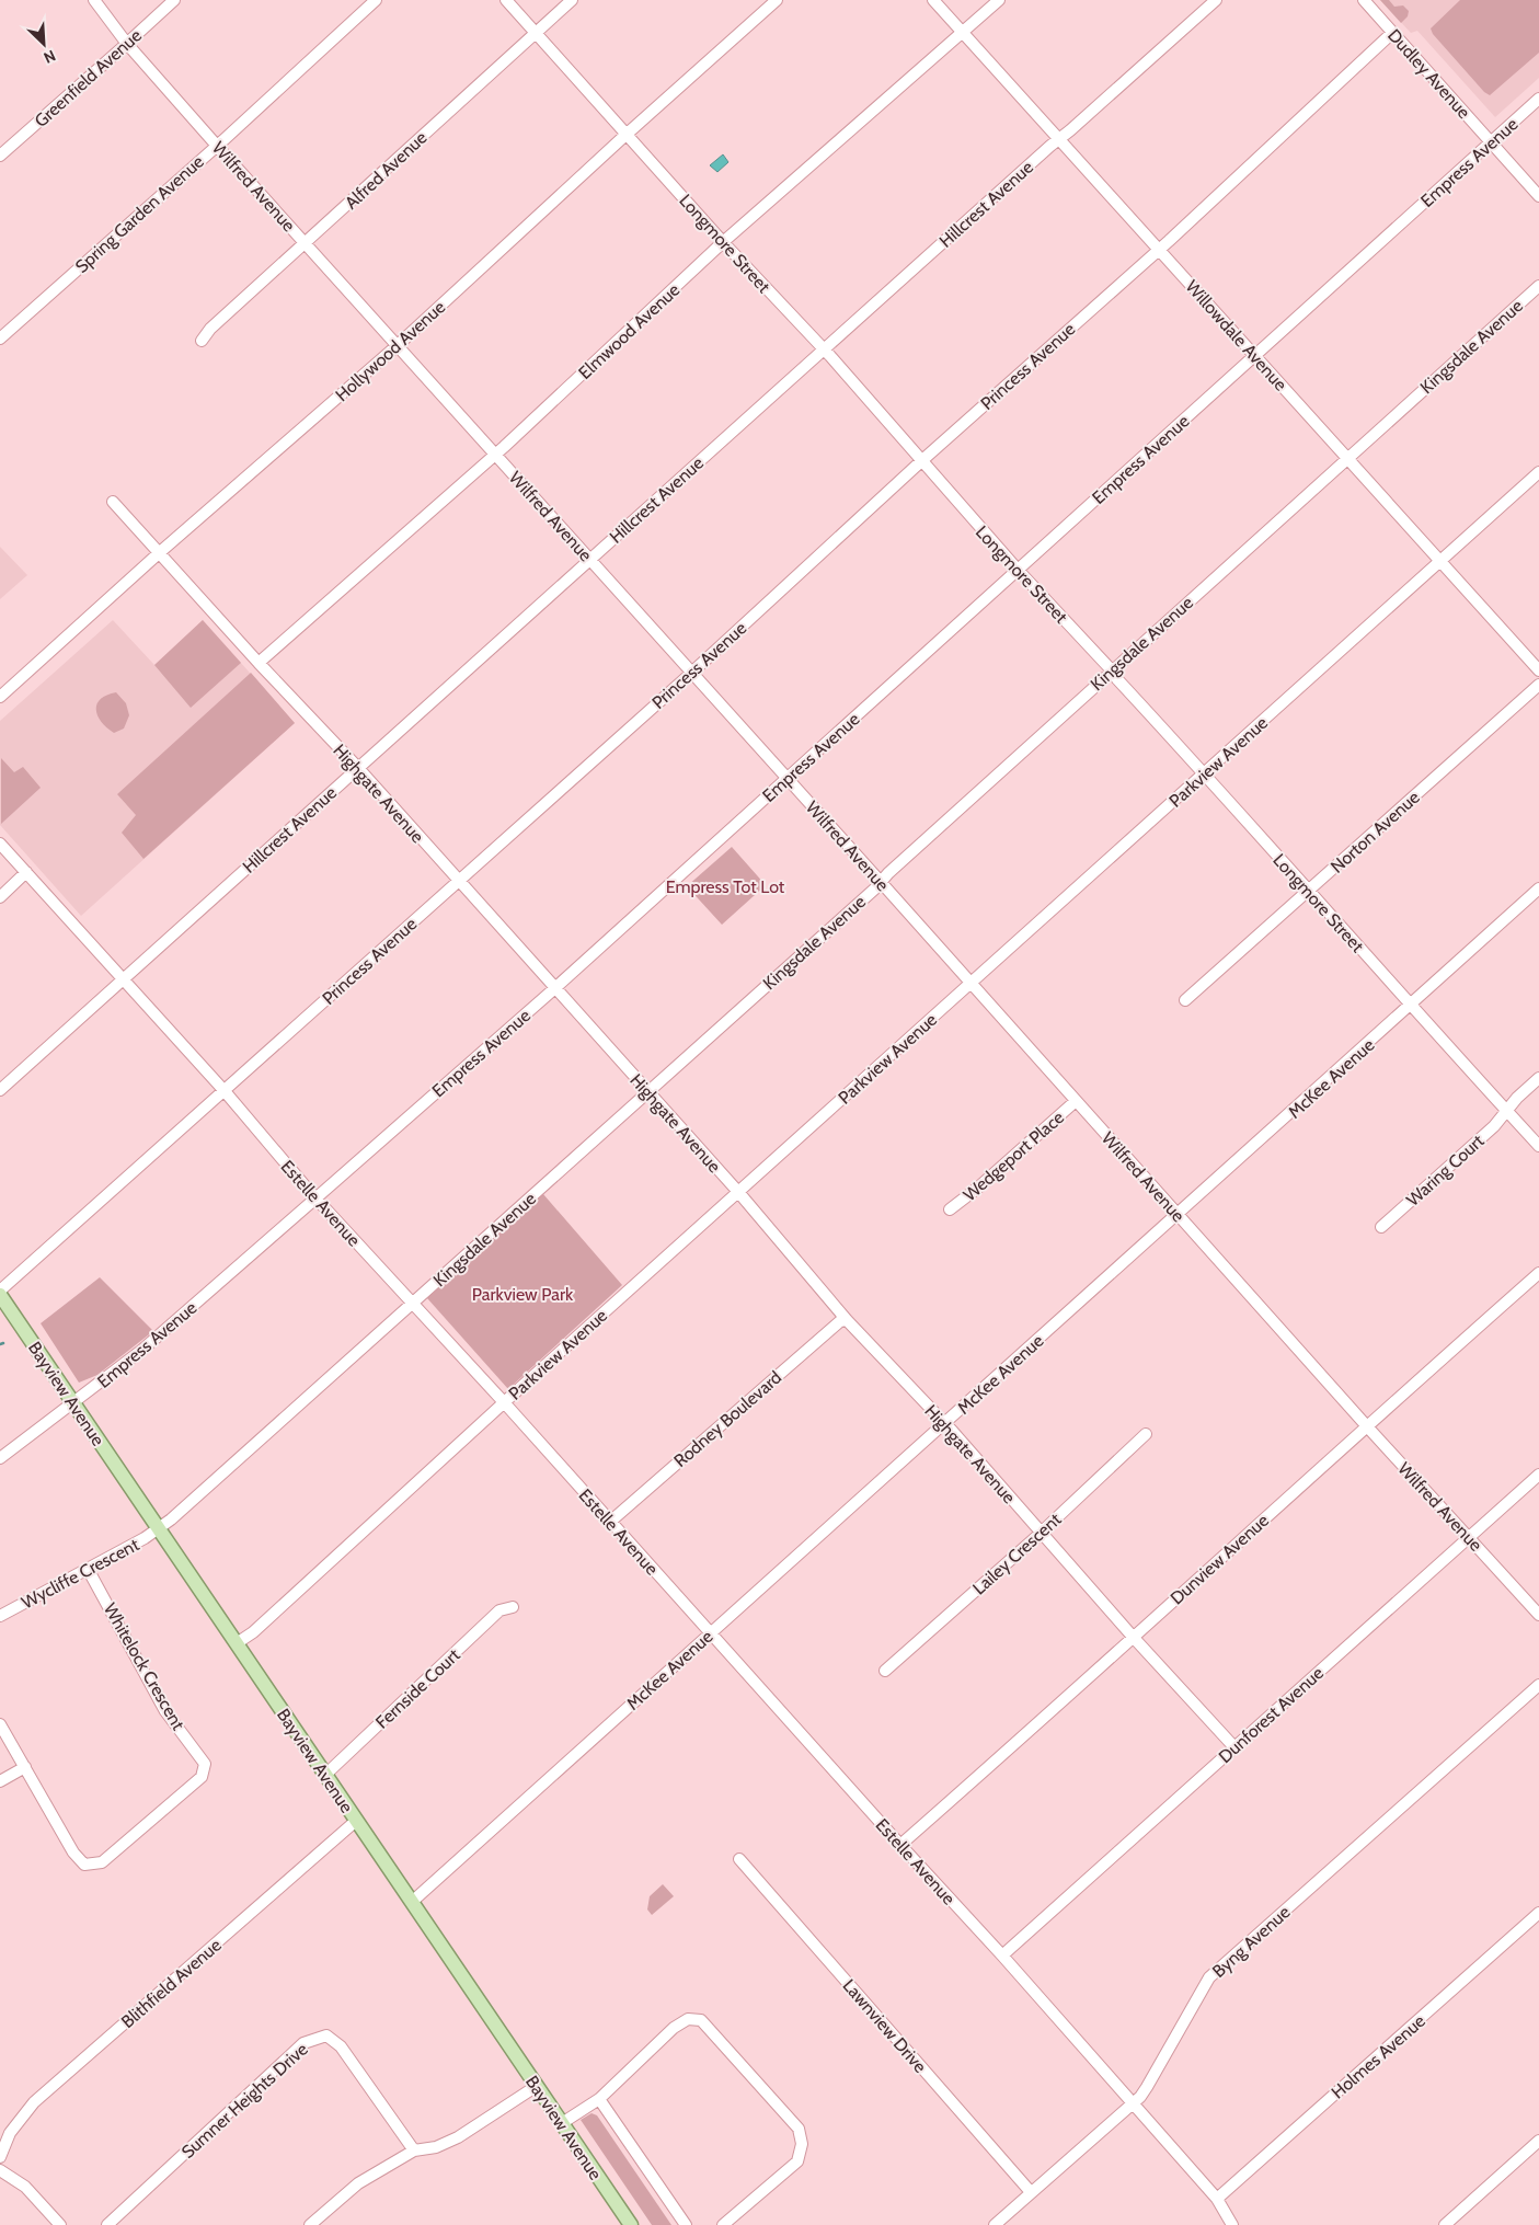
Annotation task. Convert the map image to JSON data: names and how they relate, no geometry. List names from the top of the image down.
{
  "streets": {
    "main road": ["Bayview Avenue"],
    "street": [
      "Dudley Avenue",
      "Greenfield Avenue",
      "Empress Avenue",
      "Alfred Avenue",
      "Wilfred Avenue",
      "Hillcrest Avenue",
      "Spring Garden Avenue",
      "Longmore Street",
      "Elmwood Avenue",
      "Willowdale Avenue",
      "Kingsdale Avenue",
      "Hollywood Avenue",
      "Princess Avenue",
      "Parkview Avenue",
      "Highgate Avenue",
      "Norton Avenue",
      "McKee Avenue",
      "Wedgeport Place",
      "Waring Court",
      "Estelle Avenue",
      "Rodney Boulevard",
      "Lailey Crescent",
      "Dunview Avenue",
      "Wycliffe Crescent",
      "Whitelock Crescent",
      "Fernside Court",
      "Dunforest Avenue",
      "Byng Avenue",
      "Blithfield Avenue",
      "Lawnview Drive",
      "Holmes Avenue",
      "Sumner Heights Drive"
    ]
  },
  "crossings": [
    ["Dudley Avenue", "Empress Avenue"],
    ["Dudley Avenue", "Princess Avenue"],
    ["Greenfield Avenue", "Wilfred Avenue"],
    ["Empress Avenue", "Wilfred Avenue"],
    ["Empress Avenue", "Longmore Street"],
    ["Empress Avenue", "Willowdale Avenue"],
    ["Empress Avenue", "Highgate Avenue"],
    ["Empress Avenue", "Estelle Avenue"],
    ["Empress Avenue", "Bayview Avenue"],
    ["Alfred Avenue", "Wilfred Avenue"],
    ["Alfred Avenue", "Longmore Street"],
    ["Wilfred Avenue", "Hillcrest Avenue"],
    ["Wilfred Avenue", "Spring Garden Avenue"],
    ["Wilfred Avenue", "Elmwood Avenue"],
    ["Wilfred Avenue", "Kingsdale Avenue"],
    ["Wilfred Avenue", "Hollywood Avenue"],
    ["Wilfred Avenue", "Princess Avenue"],
    ["Wilfred Avenue", "Parkview Avenue"],
    ["Wilfred Avenue", "McKee Avenue"],
    ["Wilfred Avenue", "Wedgeport Place"],
    ["Wilfred Avenue", "Dunview Avenue"],
    ["Wilfred Avenue", "Dunforest Avenue"],
    ["Hillcrest Avenue", "Longmore Street"],
    ["Hillcrest Avenue", "Willowdale Avenue"],
    ["Hillcrest Avenue", "Highgate Avenue"],
    ["Hillcrest Avenue", "Estelle Avenue"],
    ["Longmore Street", "Elmwood Avenue"],
    ["Longmore Street", "Kingsdale Avenue"],
    ["Longmore Street", "Hollywood Avenue"],
    ["Longmore Street", "Princess Avenue"],
    ["Longmore Street", "Parkview Avenue"],
    ["Longmore Street", "Norton Avenue"],
    ["Longmore Street", "McKee Avenue"],
    ["Longmore Street", "Waring Court"],
    ["Elmwood Avenue", "Willowdale Avenue"],
    ["Elmwood Avenue", "Highgate Avenue"],
    ["Willowdale Avenue", "Kingsdale Avenue"],
    ["Willowdale Avenue", "Princess Avenue"],
    ["Willowdale Avenue", "Parkview Avenue"],
    ["Kingsdale Avenue", "Highgate Avenue"],
    ["Kingsdale Avenue", "Estelle Avenue"],
    ["Kingsdale Avenue", "Bayview Avenue"],
    ["Kingsdale Avenue", "Wycliffe Crescent"],
    ["Hollywood Avenue", "Highgate Avenue"],
    ["Princess Avenue", "Highgate Avenue"],
    ["Princess Avenue", "Estelle Avenue"],
    ["Parkview Avenue", "Highgate Avenue"],
    ["Parkview Avenue", "Estelle Avenue"],
    ["Parkview Avenue", "Bayview Avenue"],
    ["Highgate Avenue", "McKee Avenue"],
    ["Highgate Avenue", "Rodney Boulevard"],
    ["Highgate Avenue", "Lailey Crescent"],
    ["Highgate Avenue", "Dunview Avenue"],
    ["Highgate Avenue", "Dunforest Avenue"],
    ["McKee Avenue", "Estelle Avenue"],
    ["McKee Avenue", "Bayview Avenue"],
    ["Estelle Avenue", "Rodney Boulevard"],
    ["Estelle Avenue", "Dunview Avenue"],
    ["Estelle Avenue", "Dunforest Avenue"],
    ["Estelle Avenue", "Byng Avenue"],
    ["Estelle Avenue", "Holmes Avenue"],
    ["Bayview Avenue", "Wycliffe Crescent"],
    ["Bayview Avenue", "Fernside Court"],
    ["Bayview Avenue", "Blithfield Avenue"],
    ["Wycliffe Crescent", "Whitelock Crescent"],
    ["Byng Avenue", "Lawnview Drive"]
  ],
  "parks": ["Empress Tot Lot", "Parkview Park"],
  "north": "bottom right"
}
